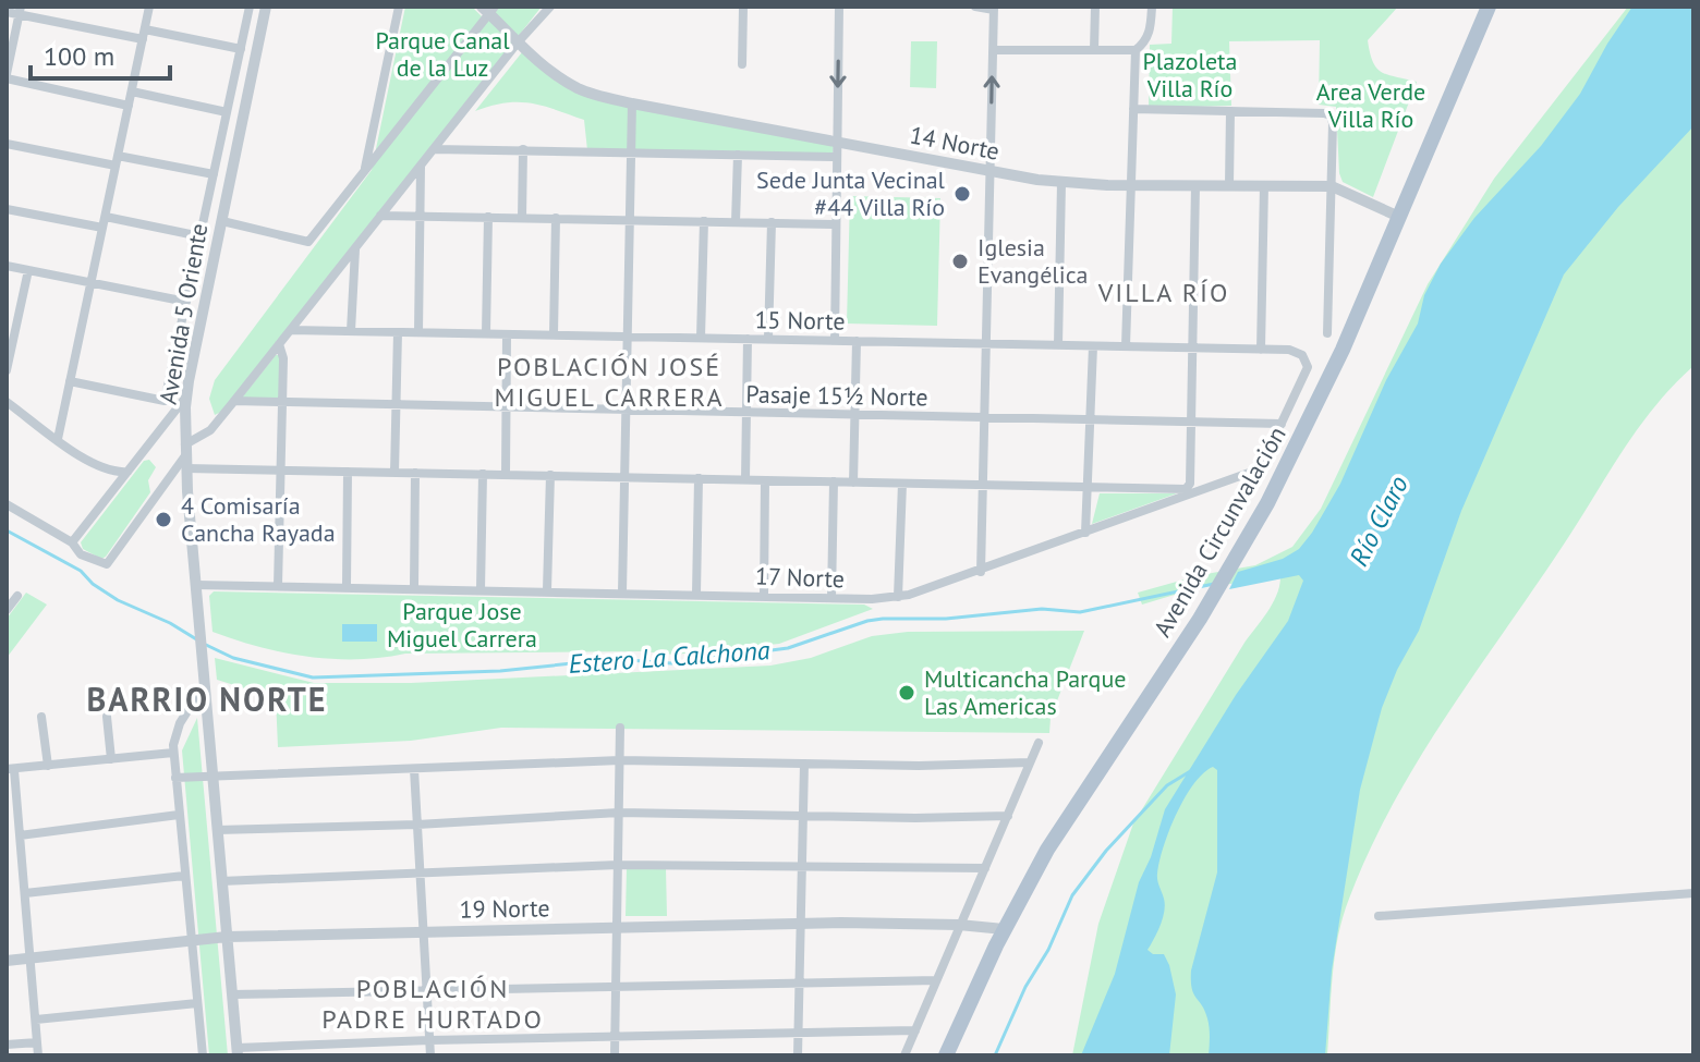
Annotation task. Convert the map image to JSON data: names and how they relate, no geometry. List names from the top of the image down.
{
  "streets": {
    "main road": ["Avenida Circunvalación"],
    "street": [
      "14 Norte",
      "Avenida 5 Oriente",
      "15 Norte",
      "Pasaje 15½ Norte",
      "17 Norte",
      "19 Norte"
    ]
  },
  "crossings": [
    ["14 Norte", "Avenida Circunvalación"],
    ["Avenida 5 Oriente", "17 Norte"],
    ["Avenida 5 Oriente", "19 Norte"],
    ["15 Norte", "17 Norte"],
    ["Pasaje 15½ Norte", "17 Norte"],
    ["Avenida Circunvalación", "19 Norte"]
  ],
  "districts": [
    "VILLA RÍO",
    "POBLACIÓN JOSÉ MIGUEL CARRERA",
    "BARRIO NORTE",
    "POBLACIÓN PADRE HURTADO"
  ],
  "water": ["Río Claro", "Estero La Calchona"],
  "parks": [
    "Parque Canal de la Luz",
    "Plazoleta Villa Río",
    "Area Verde Villa Río",
    "Parque Jose Miguel Carrera"
  ],
  "places": [
    "Sede Junta Vecinal #44 Villa Río",
    "Iglesia Evangélica",
    "4 Comisaría Cancha Rayada",
    "Multicancha Parque Las Americas"
  ],
  "scale_bar": "100 m"
}
